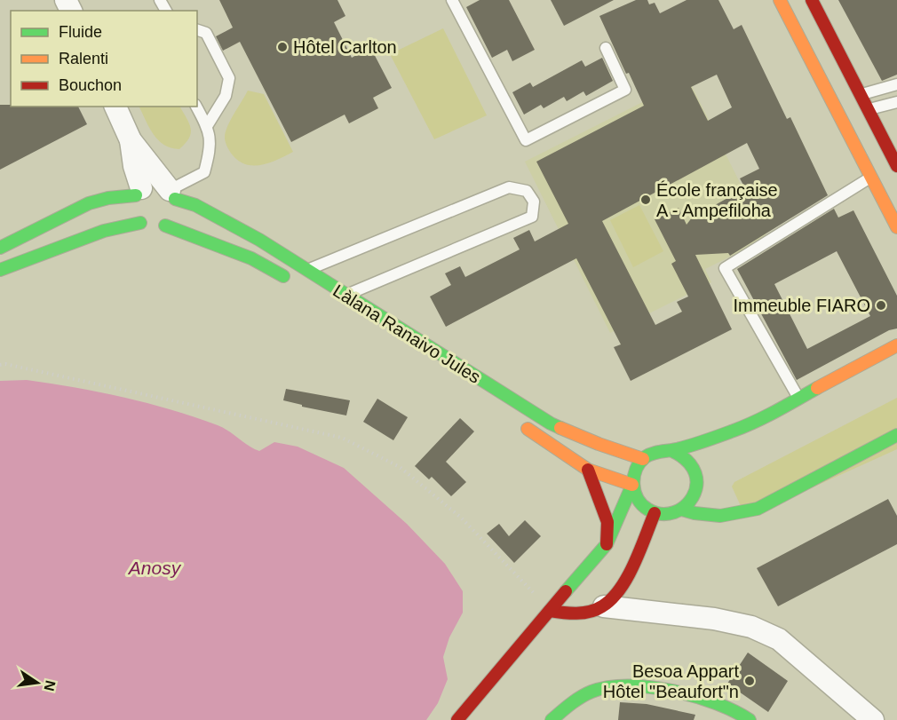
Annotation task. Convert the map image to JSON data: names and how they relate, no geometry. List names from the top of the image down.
{
  "streets": {
    "main road": ["Làlana Ranaivo Jules"]
  },
  "water": ["Anosy"],
  "places": [
    "Hôtel Carlton",
    "École française A - Ampefiloha",
    "Immeuble FIARO",
    "Besoa Appart Hôtel \"Beaufort\"n"
  ],
  "legend": ["Fluide", "Ralenti", "Bouchon"],
  "north": "right"
}
